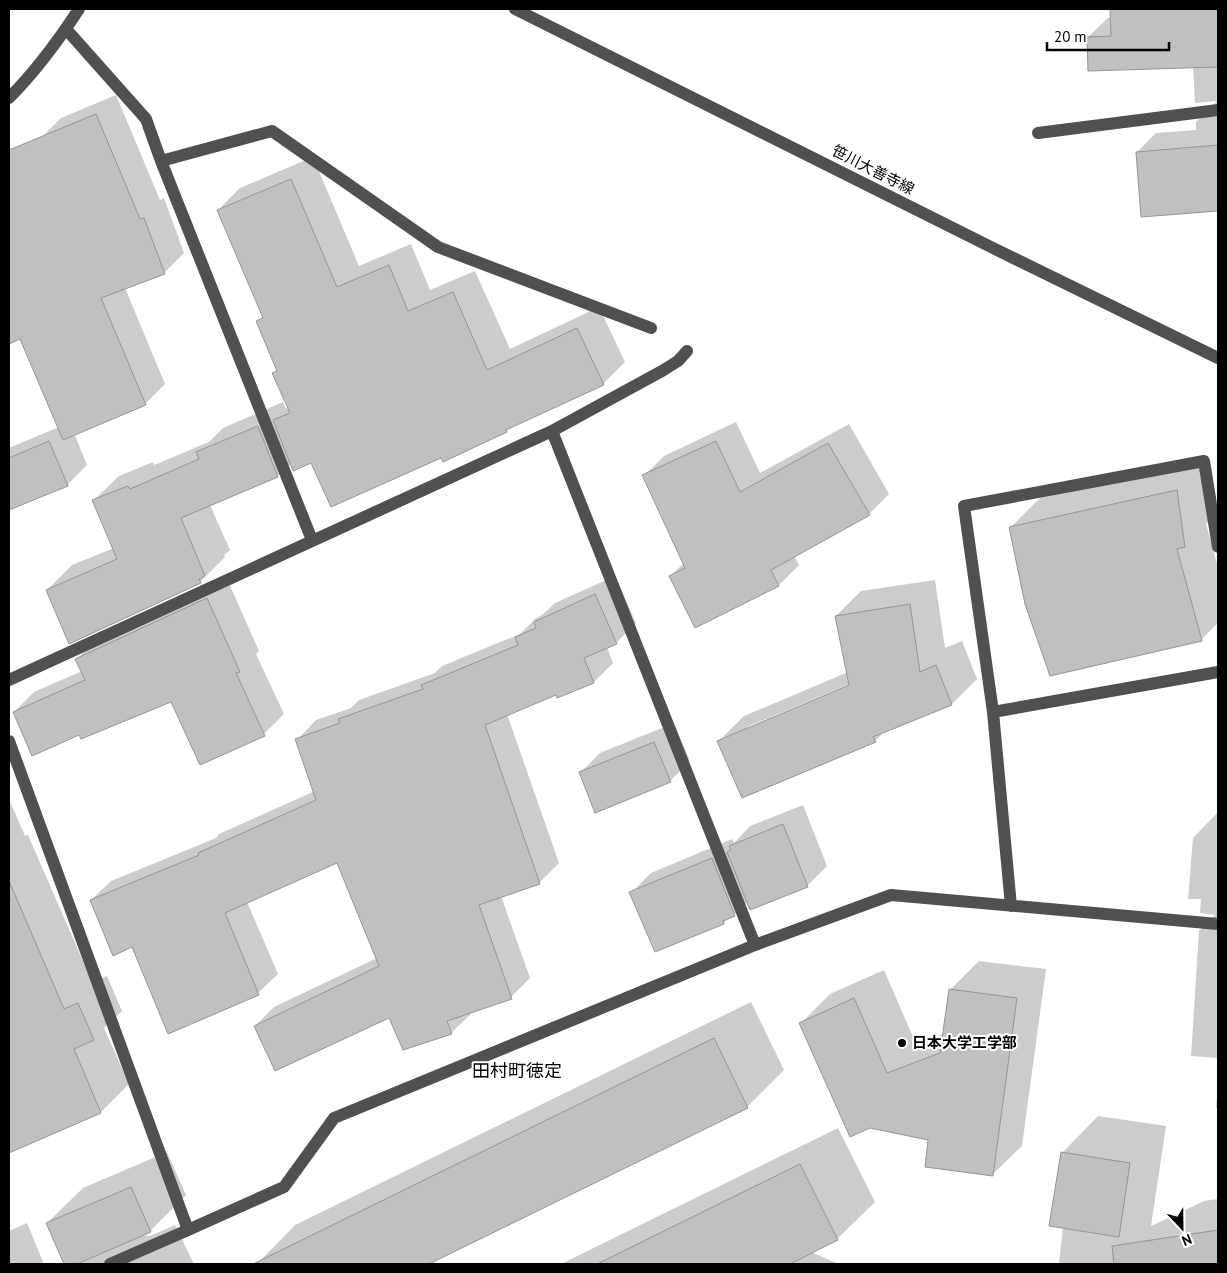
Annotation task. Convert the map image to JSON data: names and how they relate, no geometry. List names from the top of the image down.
{
  "streets": {
    "street": ["笹川大善寺線"]
  },
  "districts": ["田村町徳定"],
  "places": ["日本大学工学部"],
  "scale_bar": "20 m",
  "north": "bottom"
}
